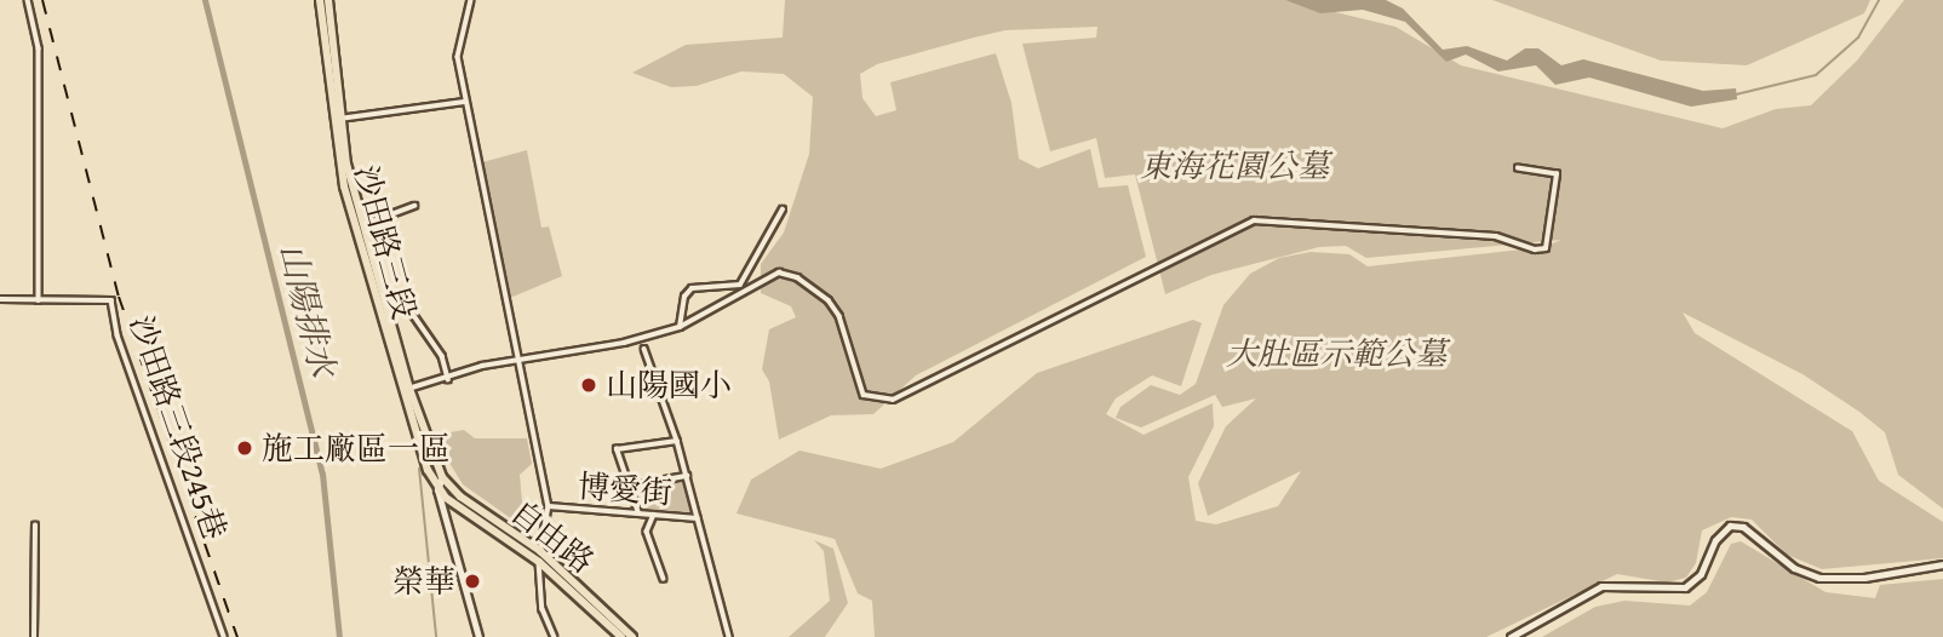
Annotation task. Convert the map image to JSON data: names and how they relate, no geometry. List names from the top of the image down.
{
  "streets": {
    "main road": ["沙田路三段", "自由路"],
    "street": ["沙田路三段245巷", "博愛街"]
  },
  "crossings": [
    ["沙田路三段", "自由路"]
  ],
  "water": ["山陽排水"],
  "parks": ["東海花園公墓", "大肚區示範公墓"],
  "places": ["山陽國小", "施工廠區一區", "榮華"]
}
